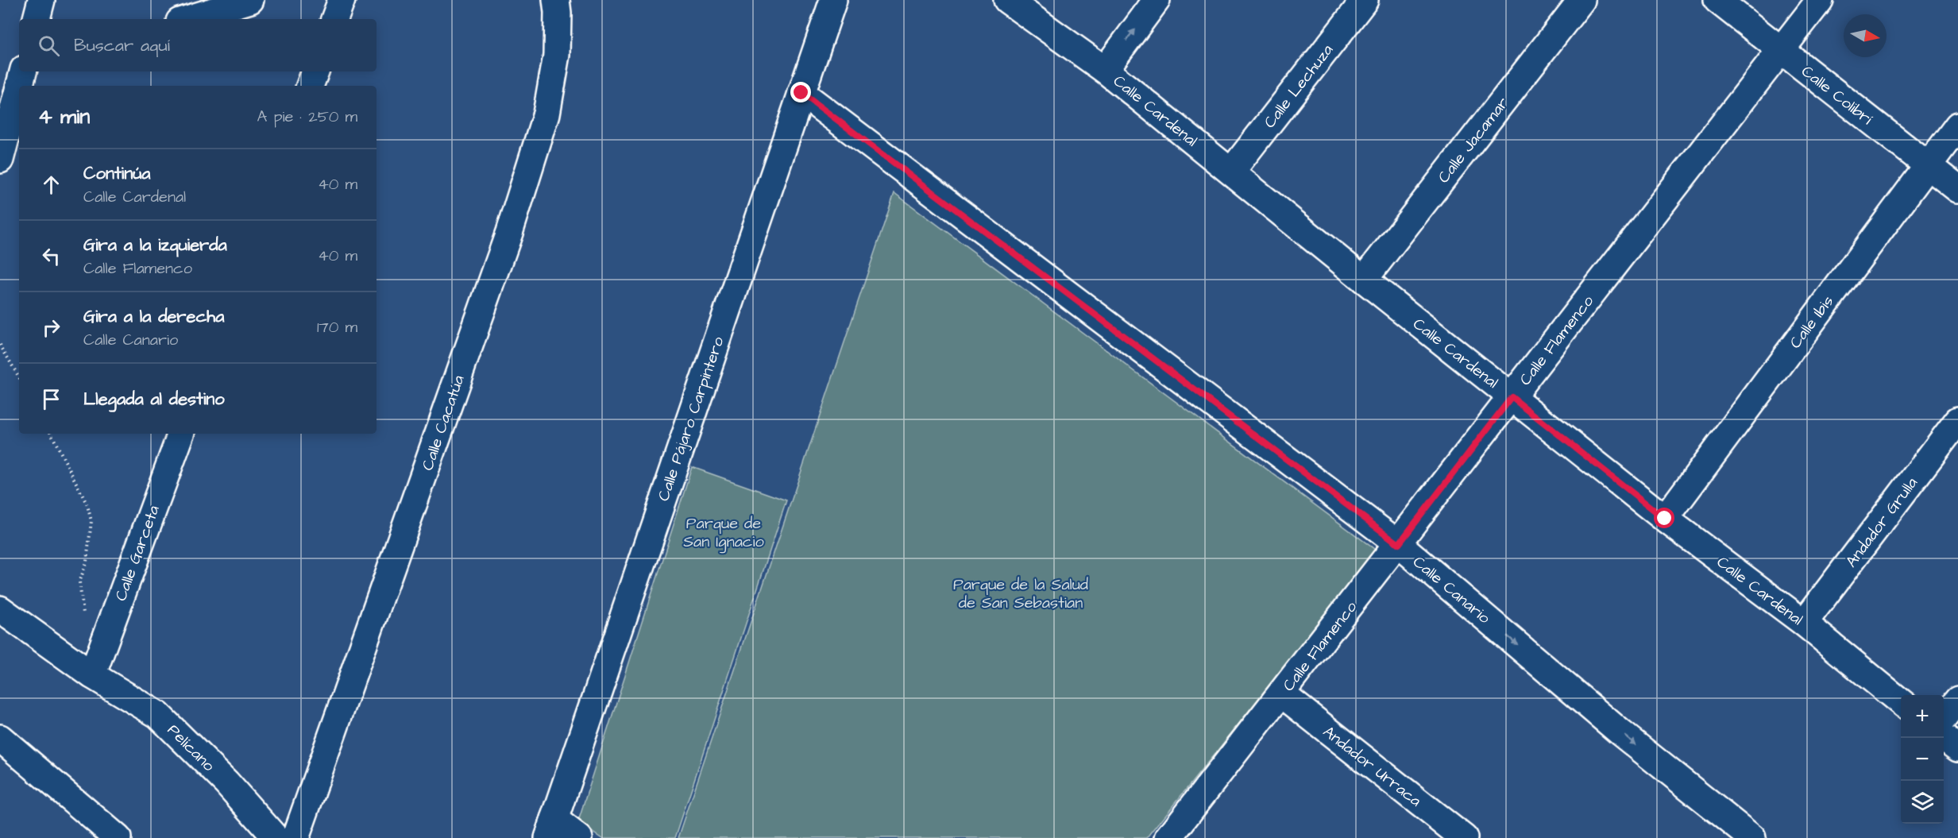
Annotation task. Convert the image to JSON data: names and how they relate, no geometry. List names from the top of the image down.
{
  "streets": {
    "street": [
      "Calle Lechuza",
      "Calle Colibrí",
      "Calle Cardenal",
      "Calle Jacamar",
      "Calle Ibis",
      "Calle Flamenco",
      "Calle Pájaro Carpintero",
      "Calle Cacatúa",
      "Andador Grulla",
      "Calle Garceta",
      "Calle Canario",
      "Pelícano",
      "Andador Urraca"
    ]
  },
  "crossings": [
    ["Calle Lechuza", "Calle Cardenal"],
    ["Calle Colibrí", "Calle Ibis"],
    ["Calle Colibrí", "Calle Flamenco"],
    ["Calle Cardenal", "Calle Jacamar"],
    ["Calle Cardenal", "Calle Ibis"],
    ["Calle Cardenal", "Calle Flamenco"],
    ["Calle Cardenal", "Andador Grulla"],
    ["Calle Flamenco", "Calle Canario"],
    ["Calle Flamenco", "Andador Urraca"],
    ["Calle Pájaro Carpintero", "Calle Canario"],
    ["Calle Garceta", "Pelícano"]
  ],
  "one_way": ["Calle Canario"],
  "parks": ["Parque de San Ignacio", "Parque de la Salud de San Sebastian"],
  "north": "right",
  "page": {
    "search": "Buscar aquí",
    "heading": ["4 min", "A pie · 250 m"],
    "list": [
      ["Continúa", "Calle Cardenal", "40 m"],
      ["Gira a la izquierda", "Calle Flamenco", "40 m"],
      ["Gira a la derecha", "Calle Canario", "170 m"],
      "Llegada al destino"
    ],
    "map_buttons": ["+", "−"]
  }
}
